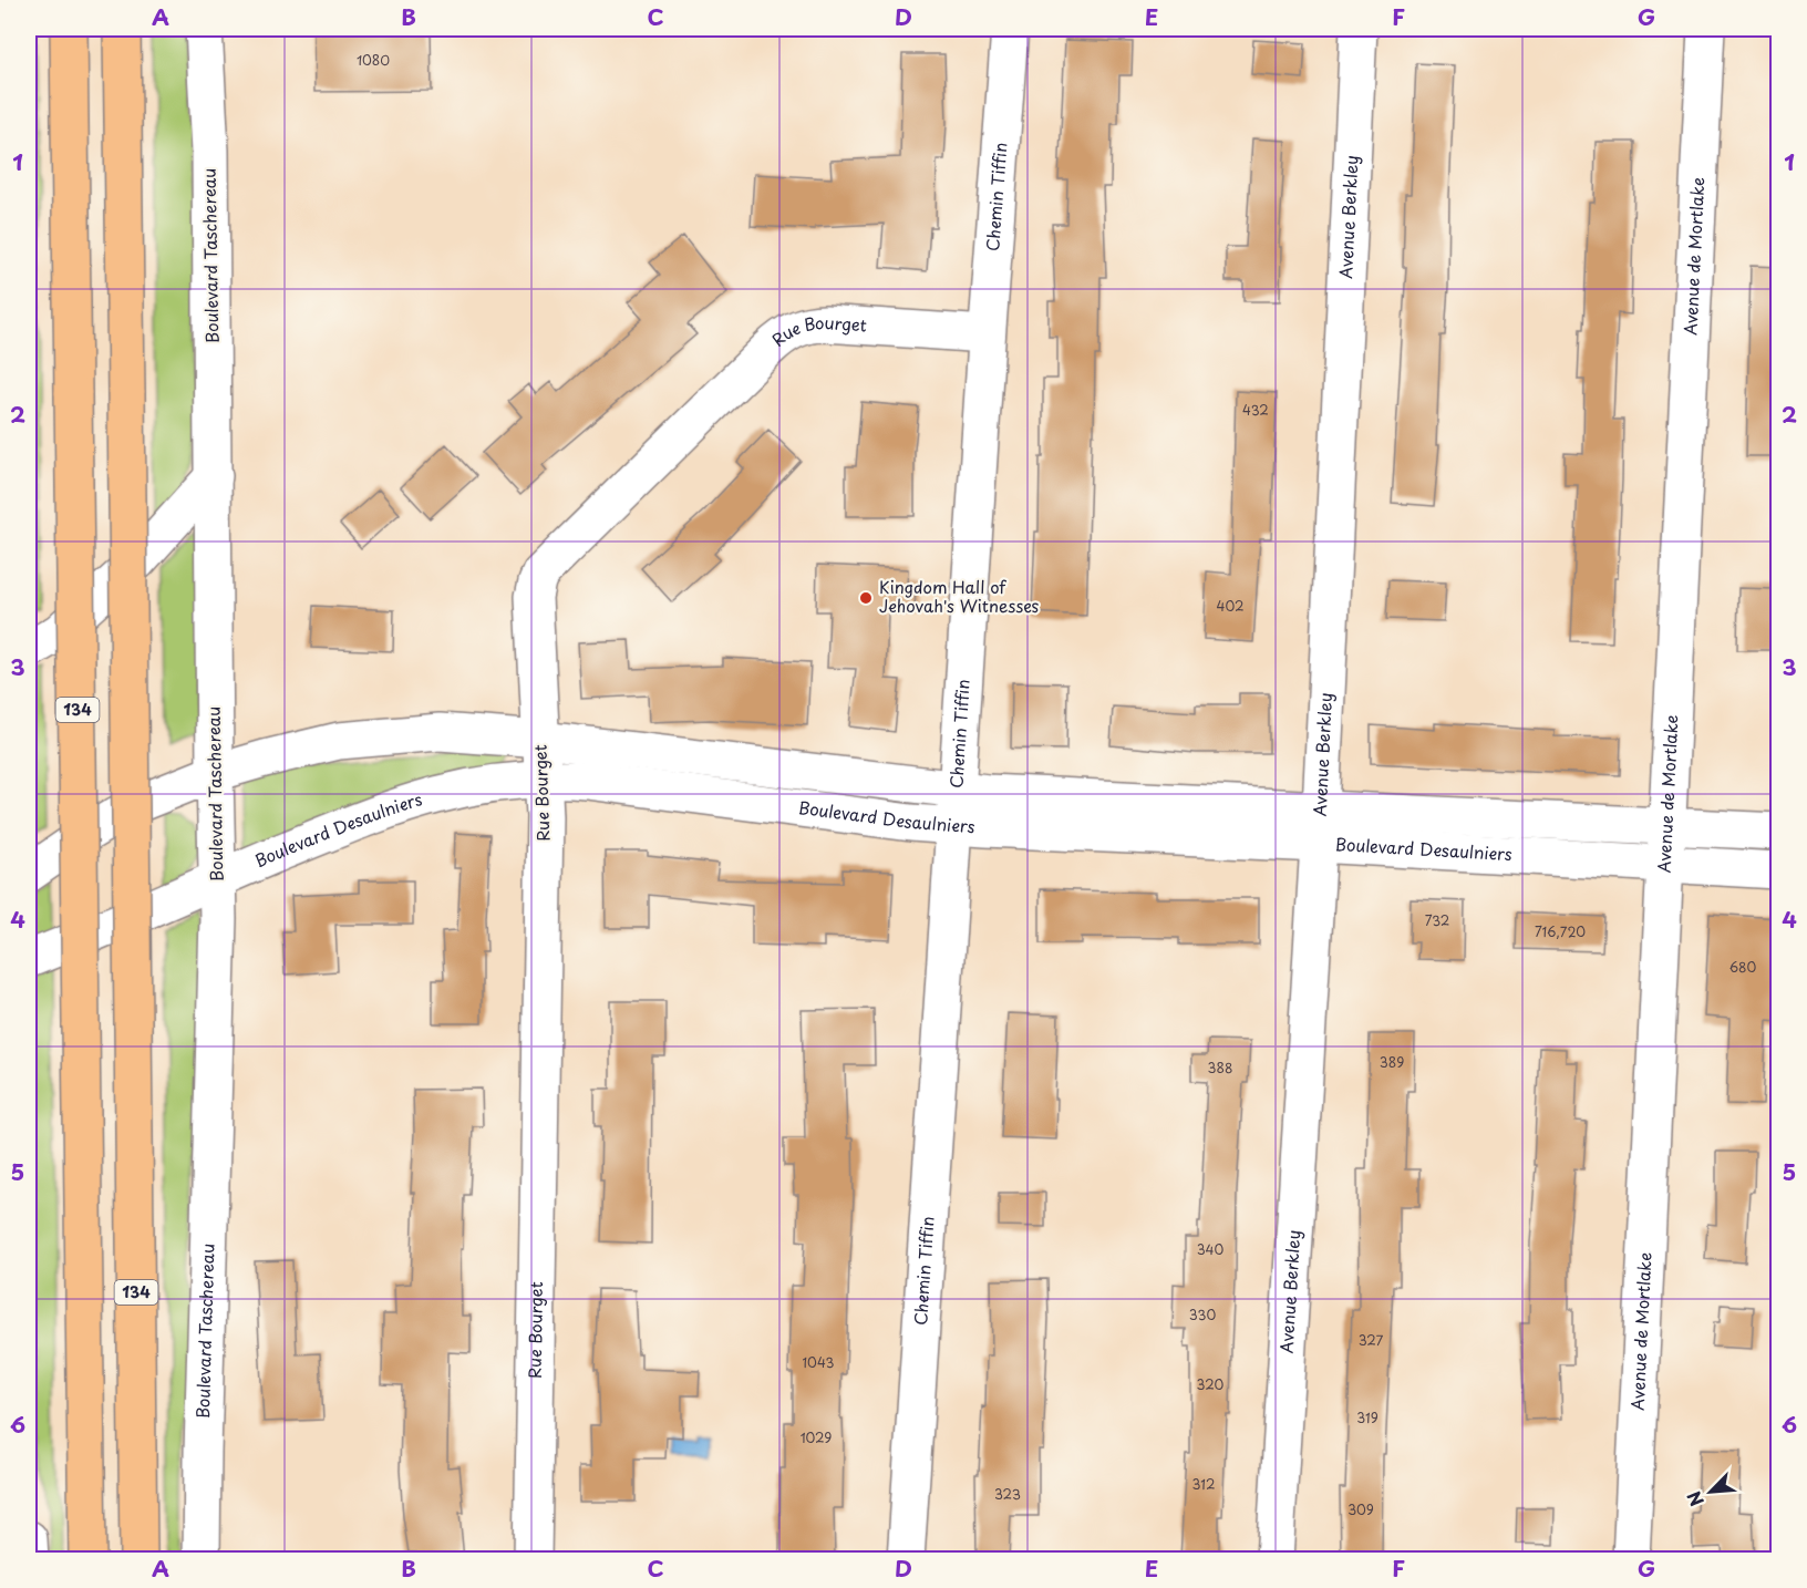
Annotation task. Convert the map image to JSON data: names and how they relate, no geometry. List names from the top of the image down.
{
  "streets": {
    "highway": ["134"],
    "street": [
      "Chemin Tiffin",
      "Avenue Berkley",
      "Boulevard Taschereau",
      "Avenue de Mortlake",
      "Rue Bourget",
      "Boulevard Desaulniers"
    ]
  },
  "crossings": [
    ["Chemin Tiffin", "Rue Bourget"],
    ["Chemin Tiffin", "Boulevard Desaulniers"],
    ["Avenue Berkley", "Boulevard Desaulniers"],
    ["Boulevard Taschereau", "Boulevard Desaulniers"],
    ["Avenue de Mortlake", "Boulevard Desaulniers"],
    ["Rue Bourget", "Boulevard Desaulniers"]
  ],
  "places": ["Kingdom Hall of Jehovah's Witnesses"],
  "house_numbers": [
    "1080",
    "432",
    "402",
    "732",
    "716,720",
    "680",
    "389",
    "388",
    "340",
    "330",
    "327",
    "1043",
    "320",
    "319",
    "1029",
    "312",
    "323",
    "309"
  ],
  "north": "bottom left",
  "grid": {
    "columns": [
      "A",
      "B",
      "C",
      "D",
      "E",
      "F",
      "G"
    ],
    "rows": [
      "1",
      "2",
      "3",
      "4",
      "5",
      "6"
    ]
  }
}
